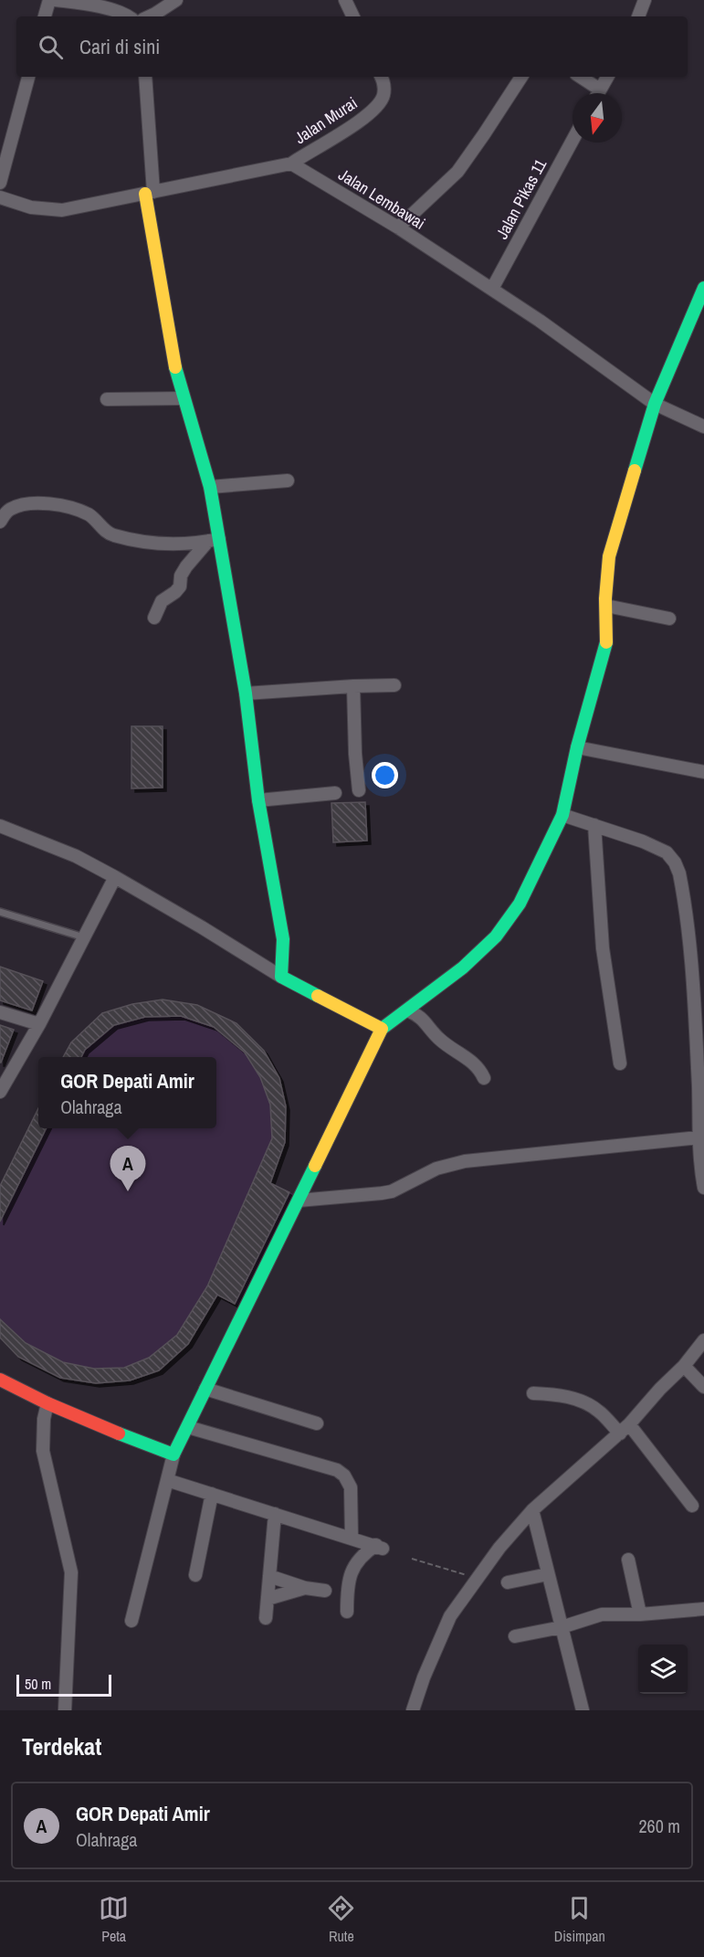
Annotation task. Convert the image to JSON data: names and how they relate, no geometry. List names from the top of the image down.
{
  "streets": {
    "street": ["Jalan Murai", "Jalan Lembawai", "Jalan Pikas 11"]
  },
  "crossings": [
    ["Jalan Murai", "Jalan Lembawai"],
    ["Jalan Lembawai", "Jalan Pikas 11"]
  ],
  "scale_bar": "50 m",
  "north": "bottom",
  "page": {
    "search": "Cari di sini",
    "popup": ["GOR Depati Amir", "Olahraga"],
    "pins": "A",
    "scale": "50 m",
    "heading": "Terdekat",
    "list": [
      {
        "mark": "A",
        "name": "GOR Depati Amir",
        "note": "Olahraga",
        "value": "260 m"
      }
    ],
    "nav": ["Peta", "Rute", "Disimpan"]
  }
}
